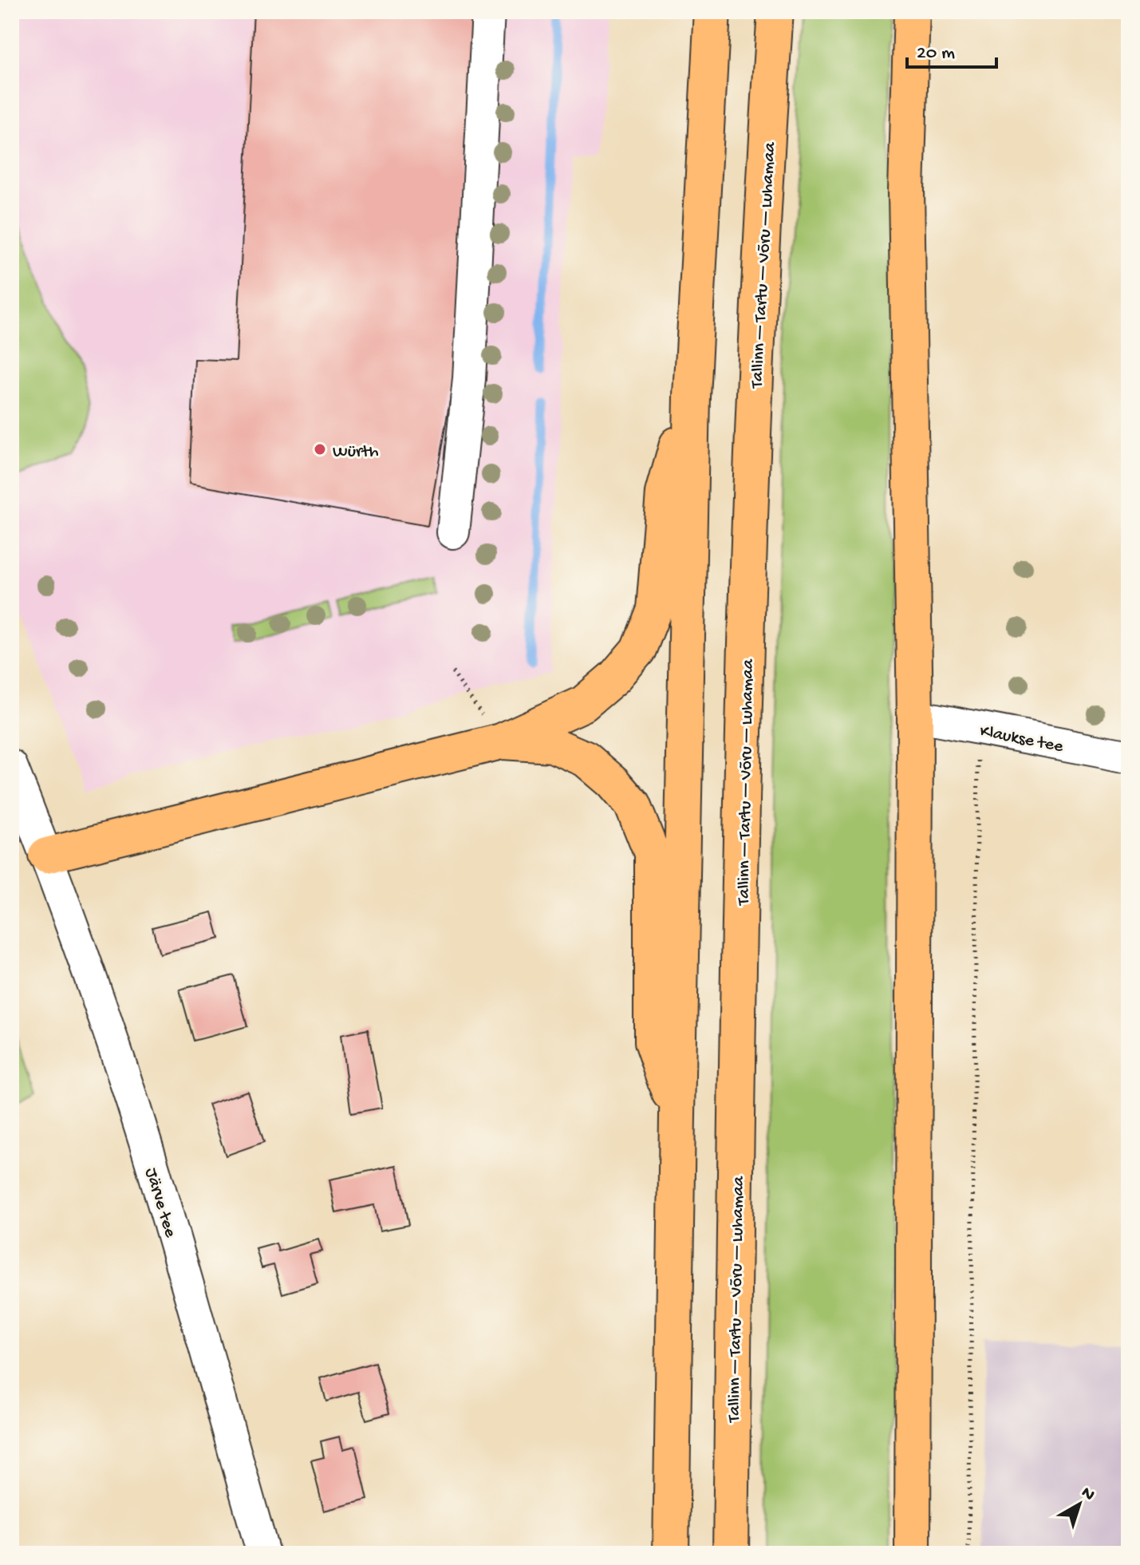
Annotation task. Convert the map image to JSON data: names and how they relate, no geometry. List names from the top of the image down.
{
  "streets": {
    "highway": ["Tallinn — Tartu — Võru — Luhamaa"],
    "street": ["Klaukse tee", "Järve tee"]
  },
  "places": ["Würth"],
  "scale_bar": "20 m",
  "north": "top right"
}
